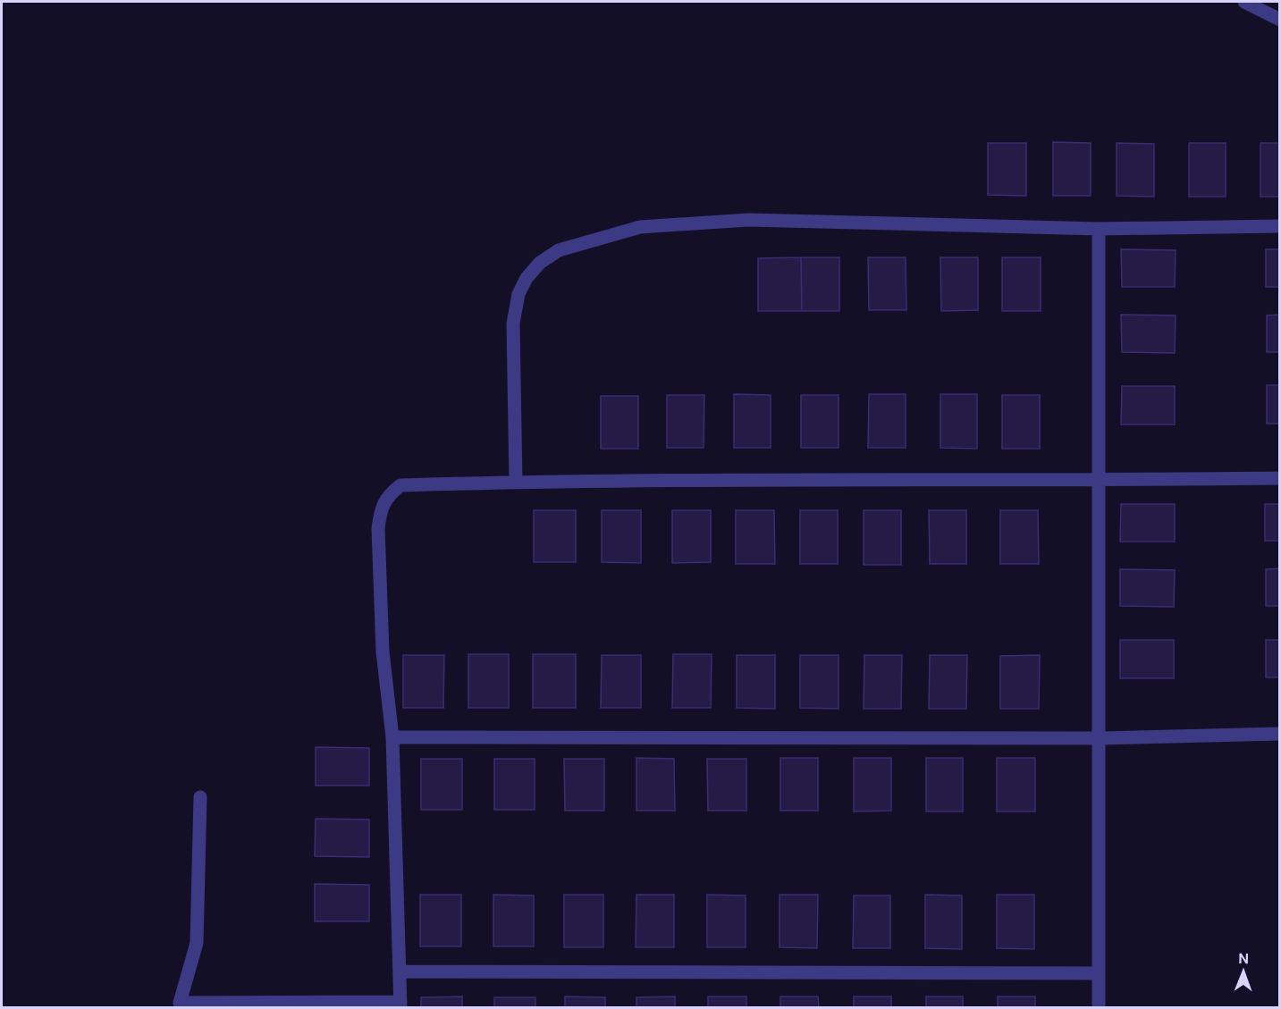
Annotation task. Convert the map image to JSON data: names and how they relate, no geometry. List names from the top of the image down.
{
  "north": "top"
}
